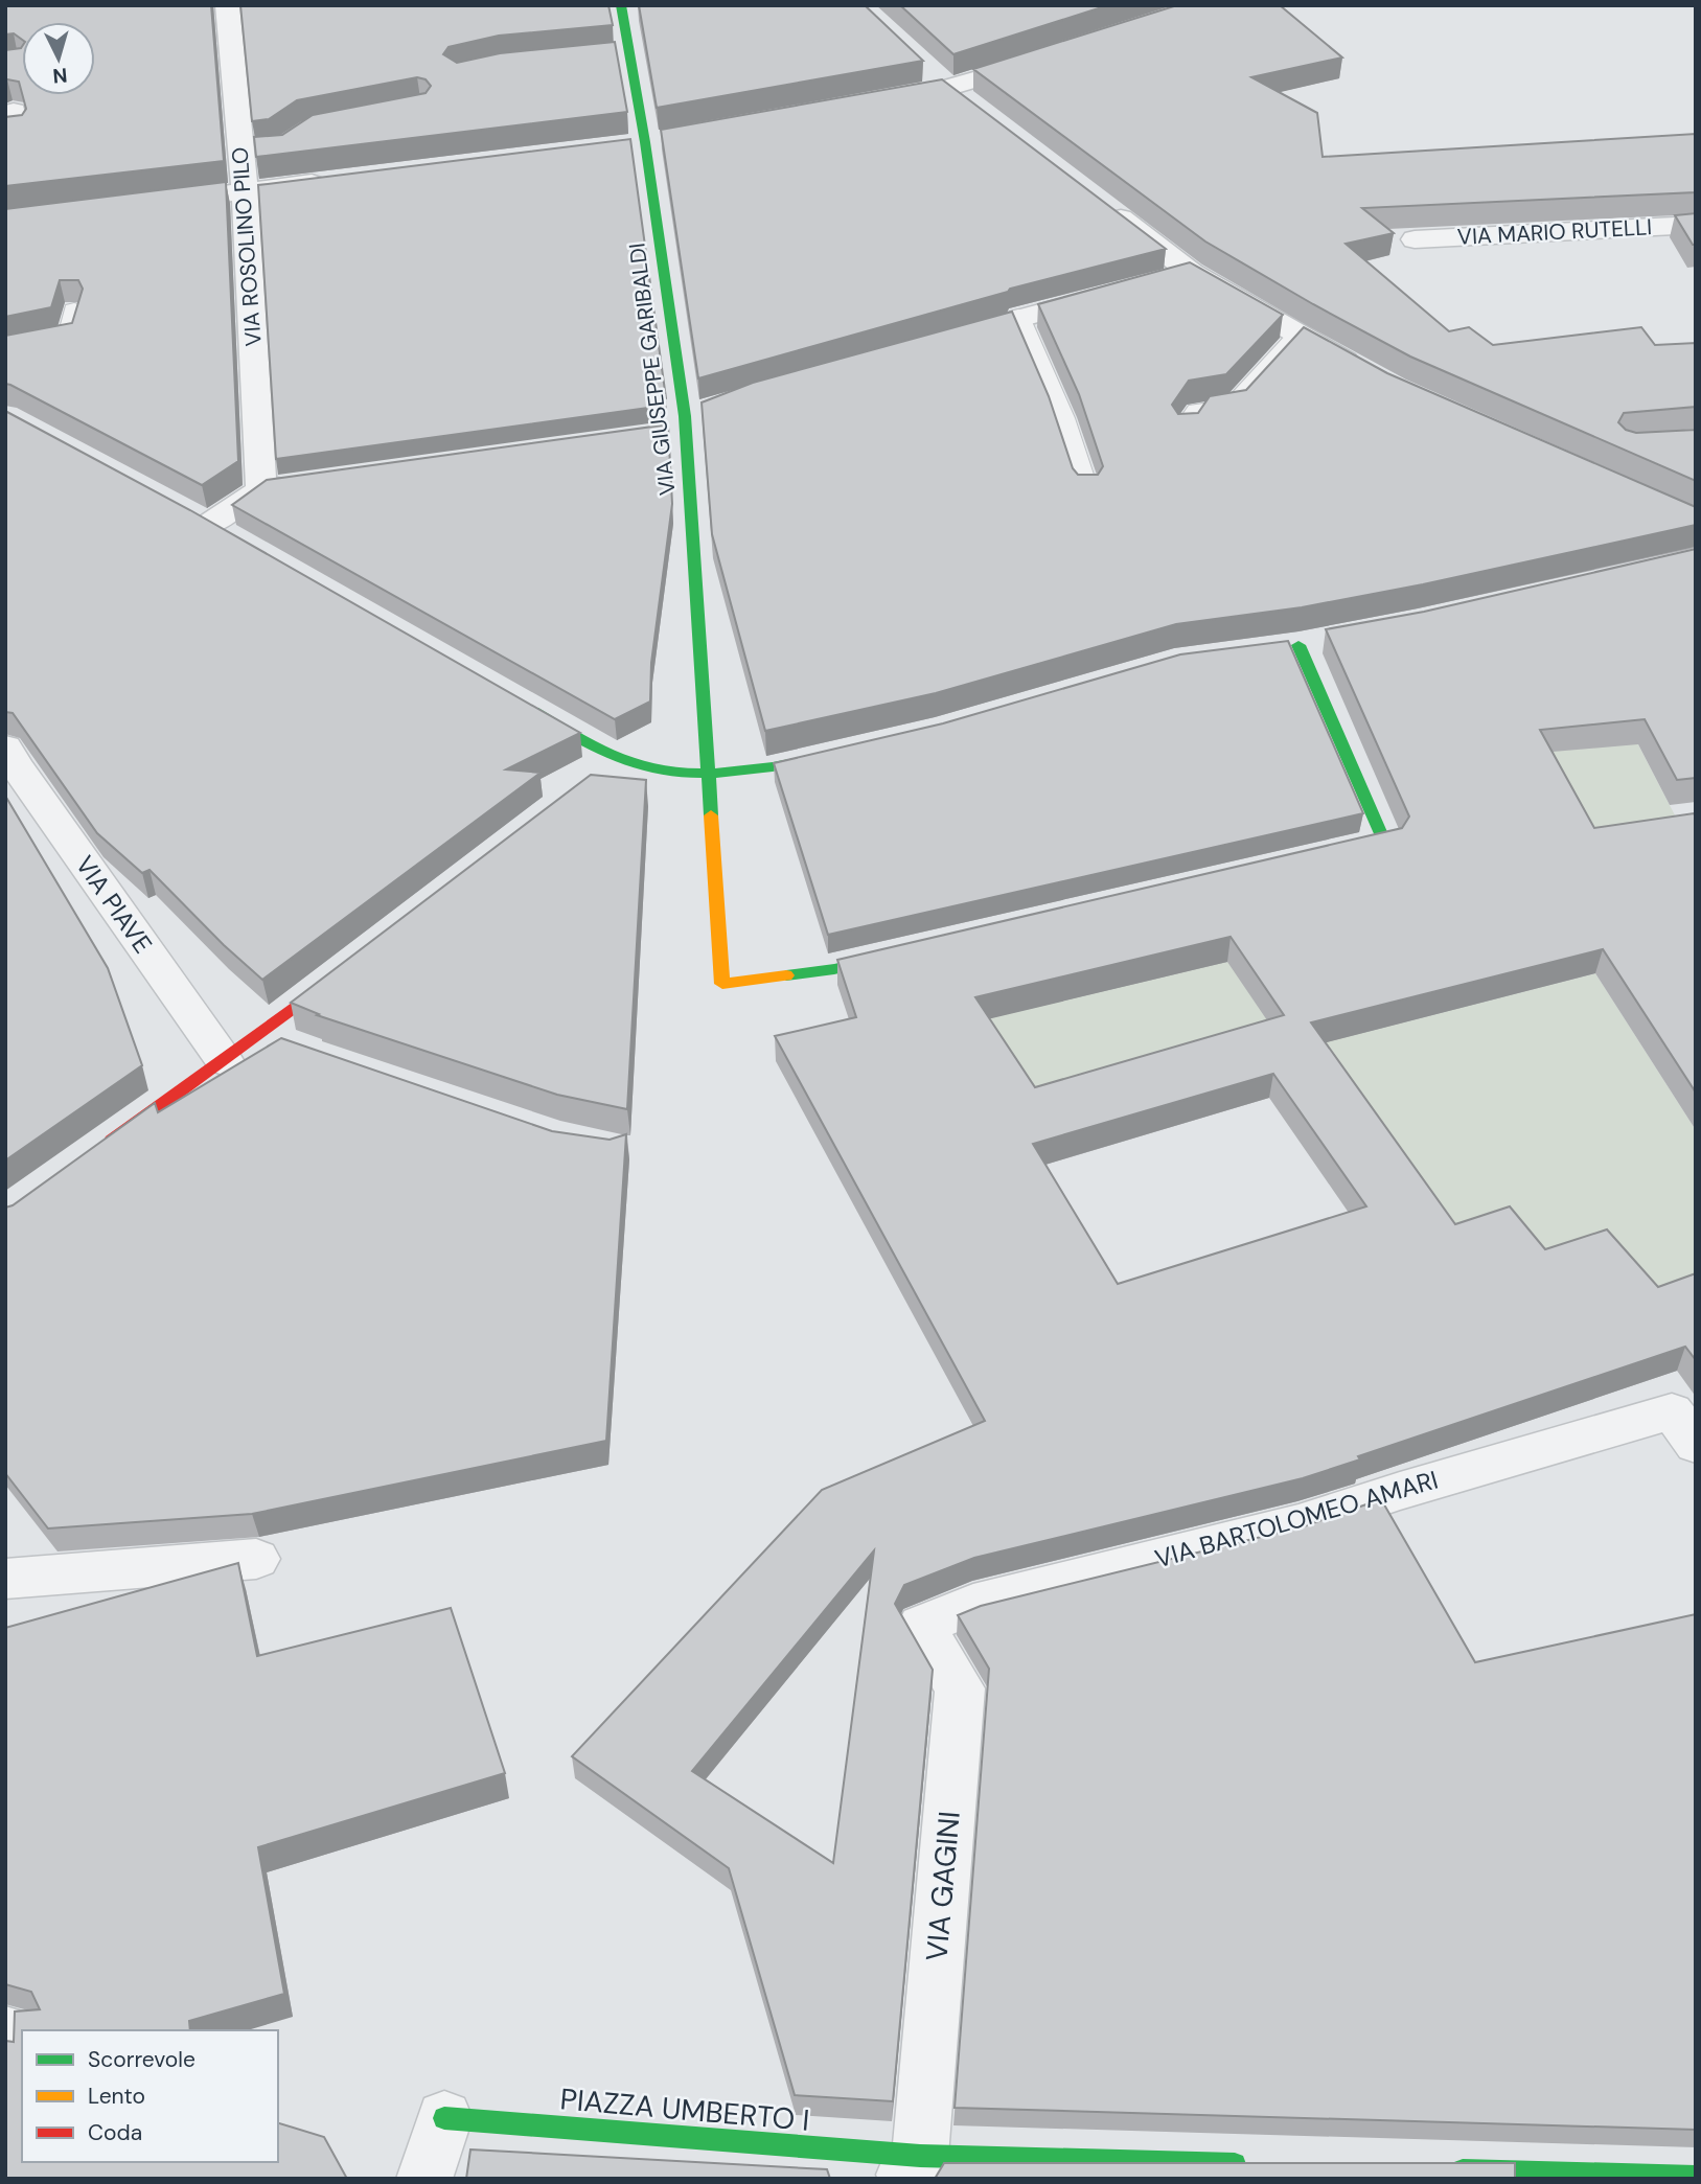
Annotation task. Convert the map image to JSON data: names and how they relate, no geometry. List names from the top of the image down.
{
  "streets": {
    "main road": ["VIA GIUSEPPE GARIBALDI", "PIAZZA UMBERTO I"],
    "street": [
      "VIA MARIO RUTELLI",
      "VIA ROSOLINO PILO",
      "VIA PIAVE",
      "VIA BARTOLOMEO AMARI",
      "VIA GAGINI"
    ]
  },
  "crossings": [
    ["VIA BARTOLOMEO AMARI", "VIA GAGINI"],
    ["VIA GAGINI", "PIAZZA UMBERTO I"]
  ],
  "legend": ["Scorrevole", "Lento", "Coda"],
  "north": "bottom"
}
